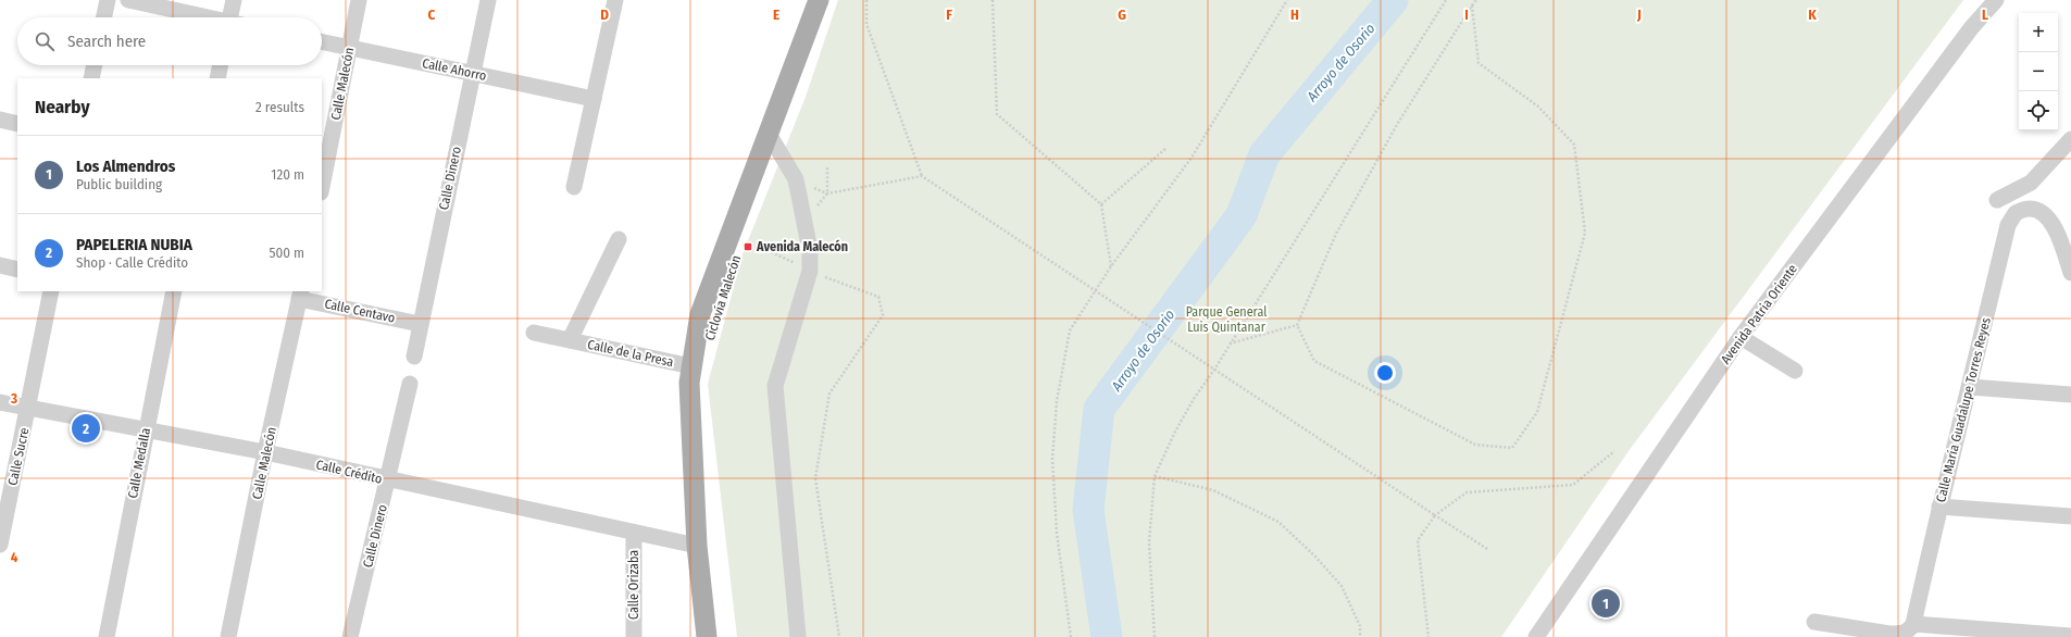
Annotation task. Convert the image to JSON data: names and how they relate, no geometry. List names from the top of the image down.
{
  "streets": {
    "street": [
      "Calle Ahorro",
      "Calle Malecón",
      "Calle Dinero",
      "Calle Centavo",
      "Avenida Patria Oriente",
      "Calle de la Presa",
      "Calle María Guadalupe Torres Reyes",
      "Calle Sucre",
      "Calle Medalla",
      "Calle Crédito",
      "Calle Orizaba"
    ]
  },
  "crossings": [
    ["Calle Ahorro", "Calle Malecón"],
    ["Calle Ahorro", "Calle Dinero"],
    ["Calle Malecón", "Calle Centavo"],
    ["Calle Malecón", "Calle Crédito"],
    ["Calle Dinero", "Calle Centavo"],
    ["Calle Dinero", "Calle Crédito"],
    ["Calle Sucre", "Calle Crédito"],
    ["Calle Medalla", "Calle Crédito"],
    ["Calle Crédito", "Calle Orizaba"]
  ],
  "water": ["Arroyo de Osorio"],
  "parks": ["Parque General Luis Quintanar"],
  "places": {
    "transit": ["Avenida Malecón"]
  },
  "page": {
    "map_buttons": ["+", "−"],
    "search": "Search here",
    "heading": ["Nearby", "2 results"],
    "list": [
      {
        "mark": "1",
        "name": "Los Almendros",
        "note": "Public building",
        "value": "120 m"
      },
      {
        "mark": "2",
        "name": "PAPELERIA NUBIA",
        "note": "Shop · Calle Crédito",
        "value": "500 m"
      }
    ],
    "pins": ["2", "1"]
  },
  "grid": {
    "columns": [
      "C",
      "D",
      "E",
      "F",
      "G",
      "H",
      "I",
      "J",
      "K",
      "L"
    ],
    "rows": ["3", "4"]
  }
}
